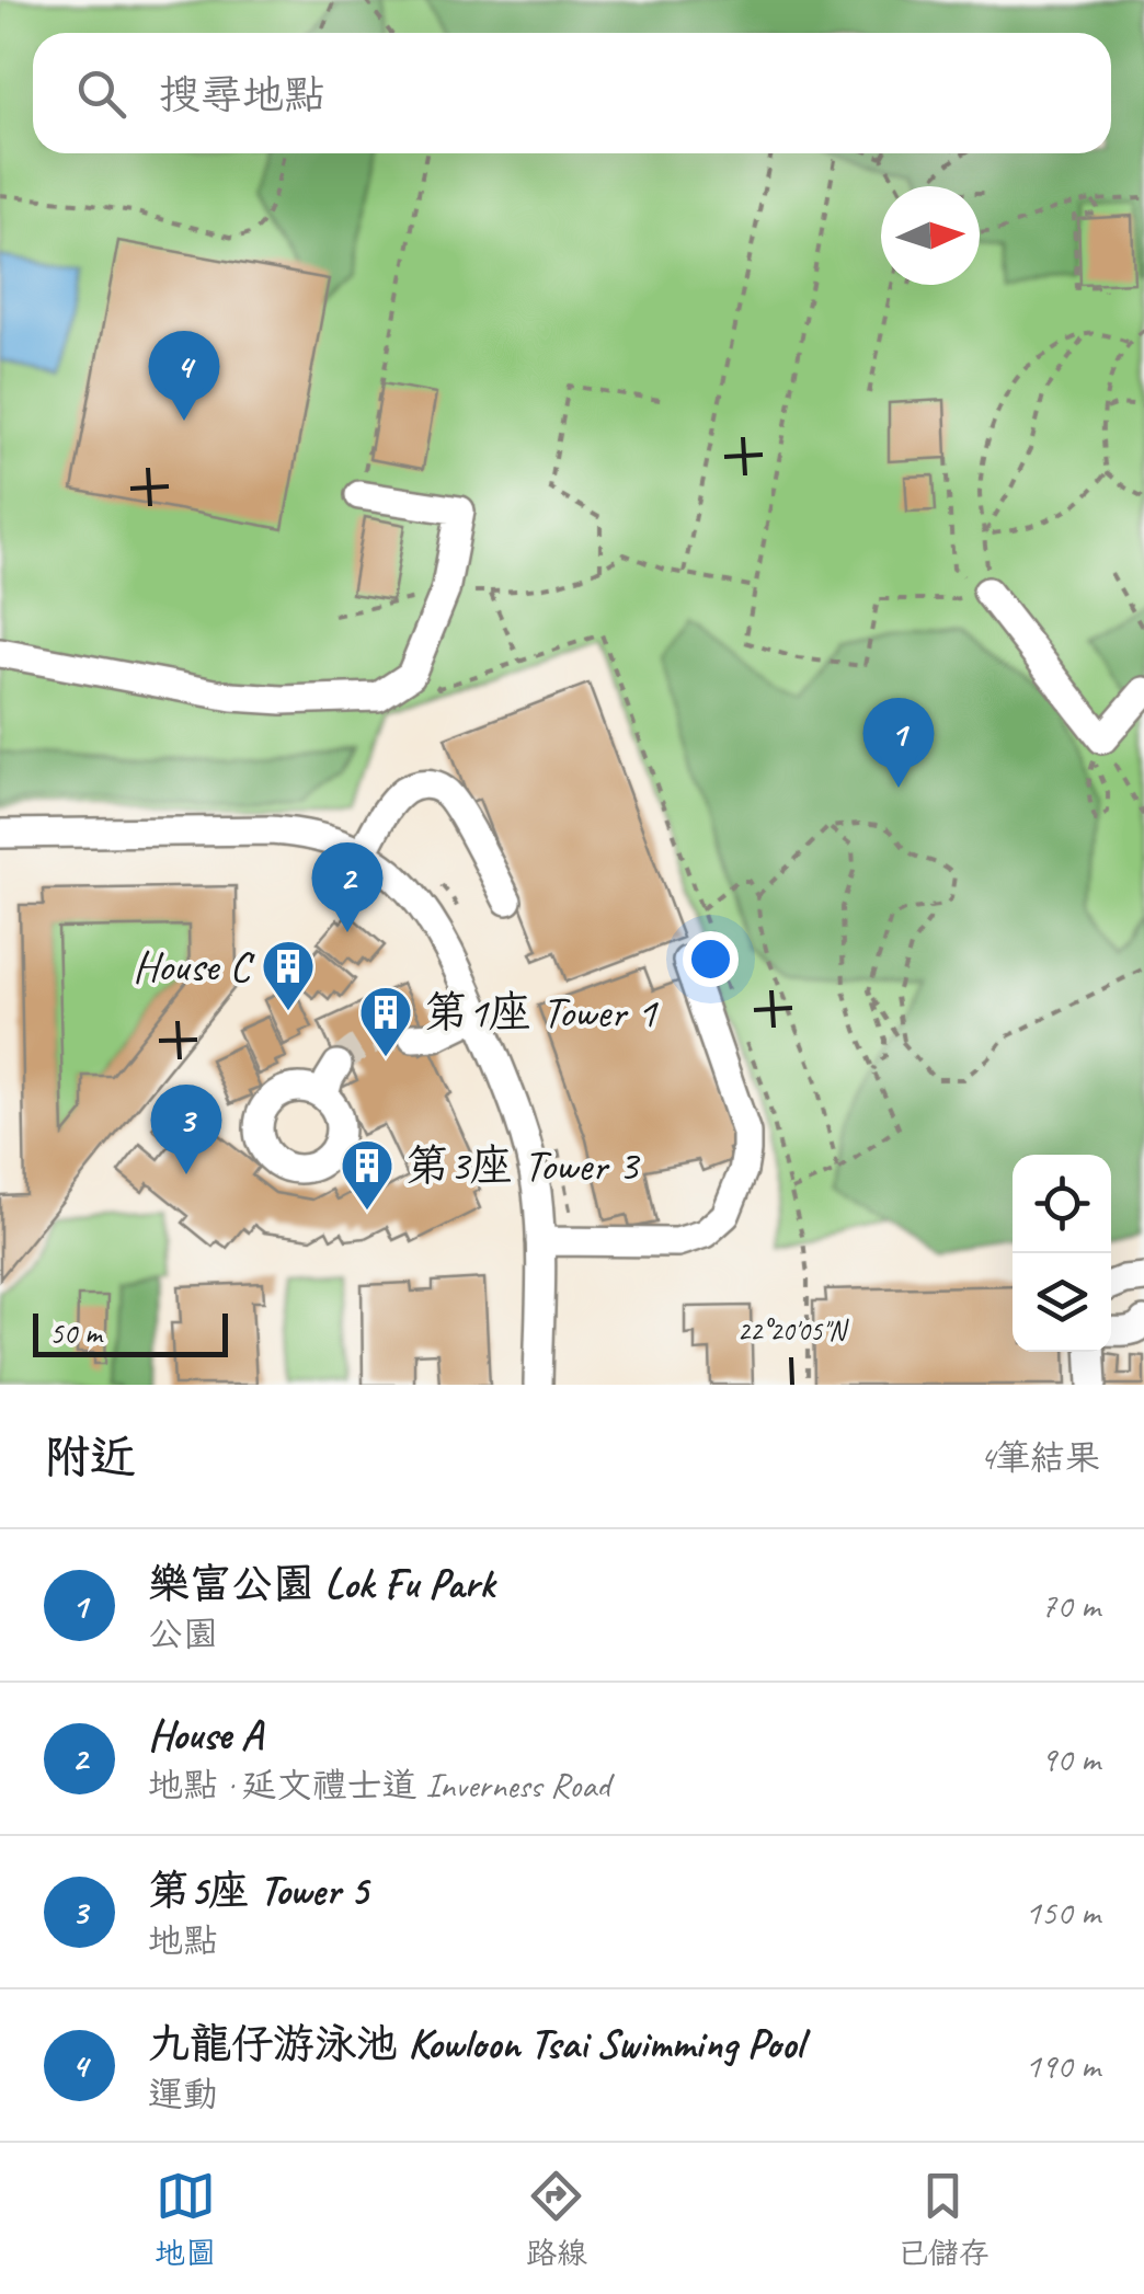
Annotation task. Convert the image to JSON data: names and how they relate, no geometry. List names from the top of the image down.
{
  "places": {
    "building": ["House C", "第1座 Tower 1", "第3座 Tower 3"]
  },
  "scale_bar": "50 m",
  "north": "right",
  "page": {
    "search": "搜尋地點",
    "pins": [
      "4",
      "1",
      "2",
      "3"
    ],
    "scale": "50 m",
    "heading": ["附近", "4筆結果"],
    "list": [
      {
        "mark": "1",
        "name": "樂富公園 Lok Fu Park",
        "note": "公園",
        "value": "70 m"
      },
      {
        "mark": "2",
        "name": "House A",
        "note": "地點 · 延文禮士道 Inverness Road",
        "value": "90 m"
      },
      {
        "mark": "3",
        "name": "第5座 Tower 5",
        "note": "地點",
        "value": "150 m"
      },
      {
        "mark": "4",
        "name": "九龍仔游泳池 Kowloon Tsai Swimming Pool",
        "note": "運動",
        "value": "190 m"
      }
    ],
    "nav": ["地圖", "路線", "已儲存"]
  },
  "coordinates": ["22°20'05\"N"]
}
